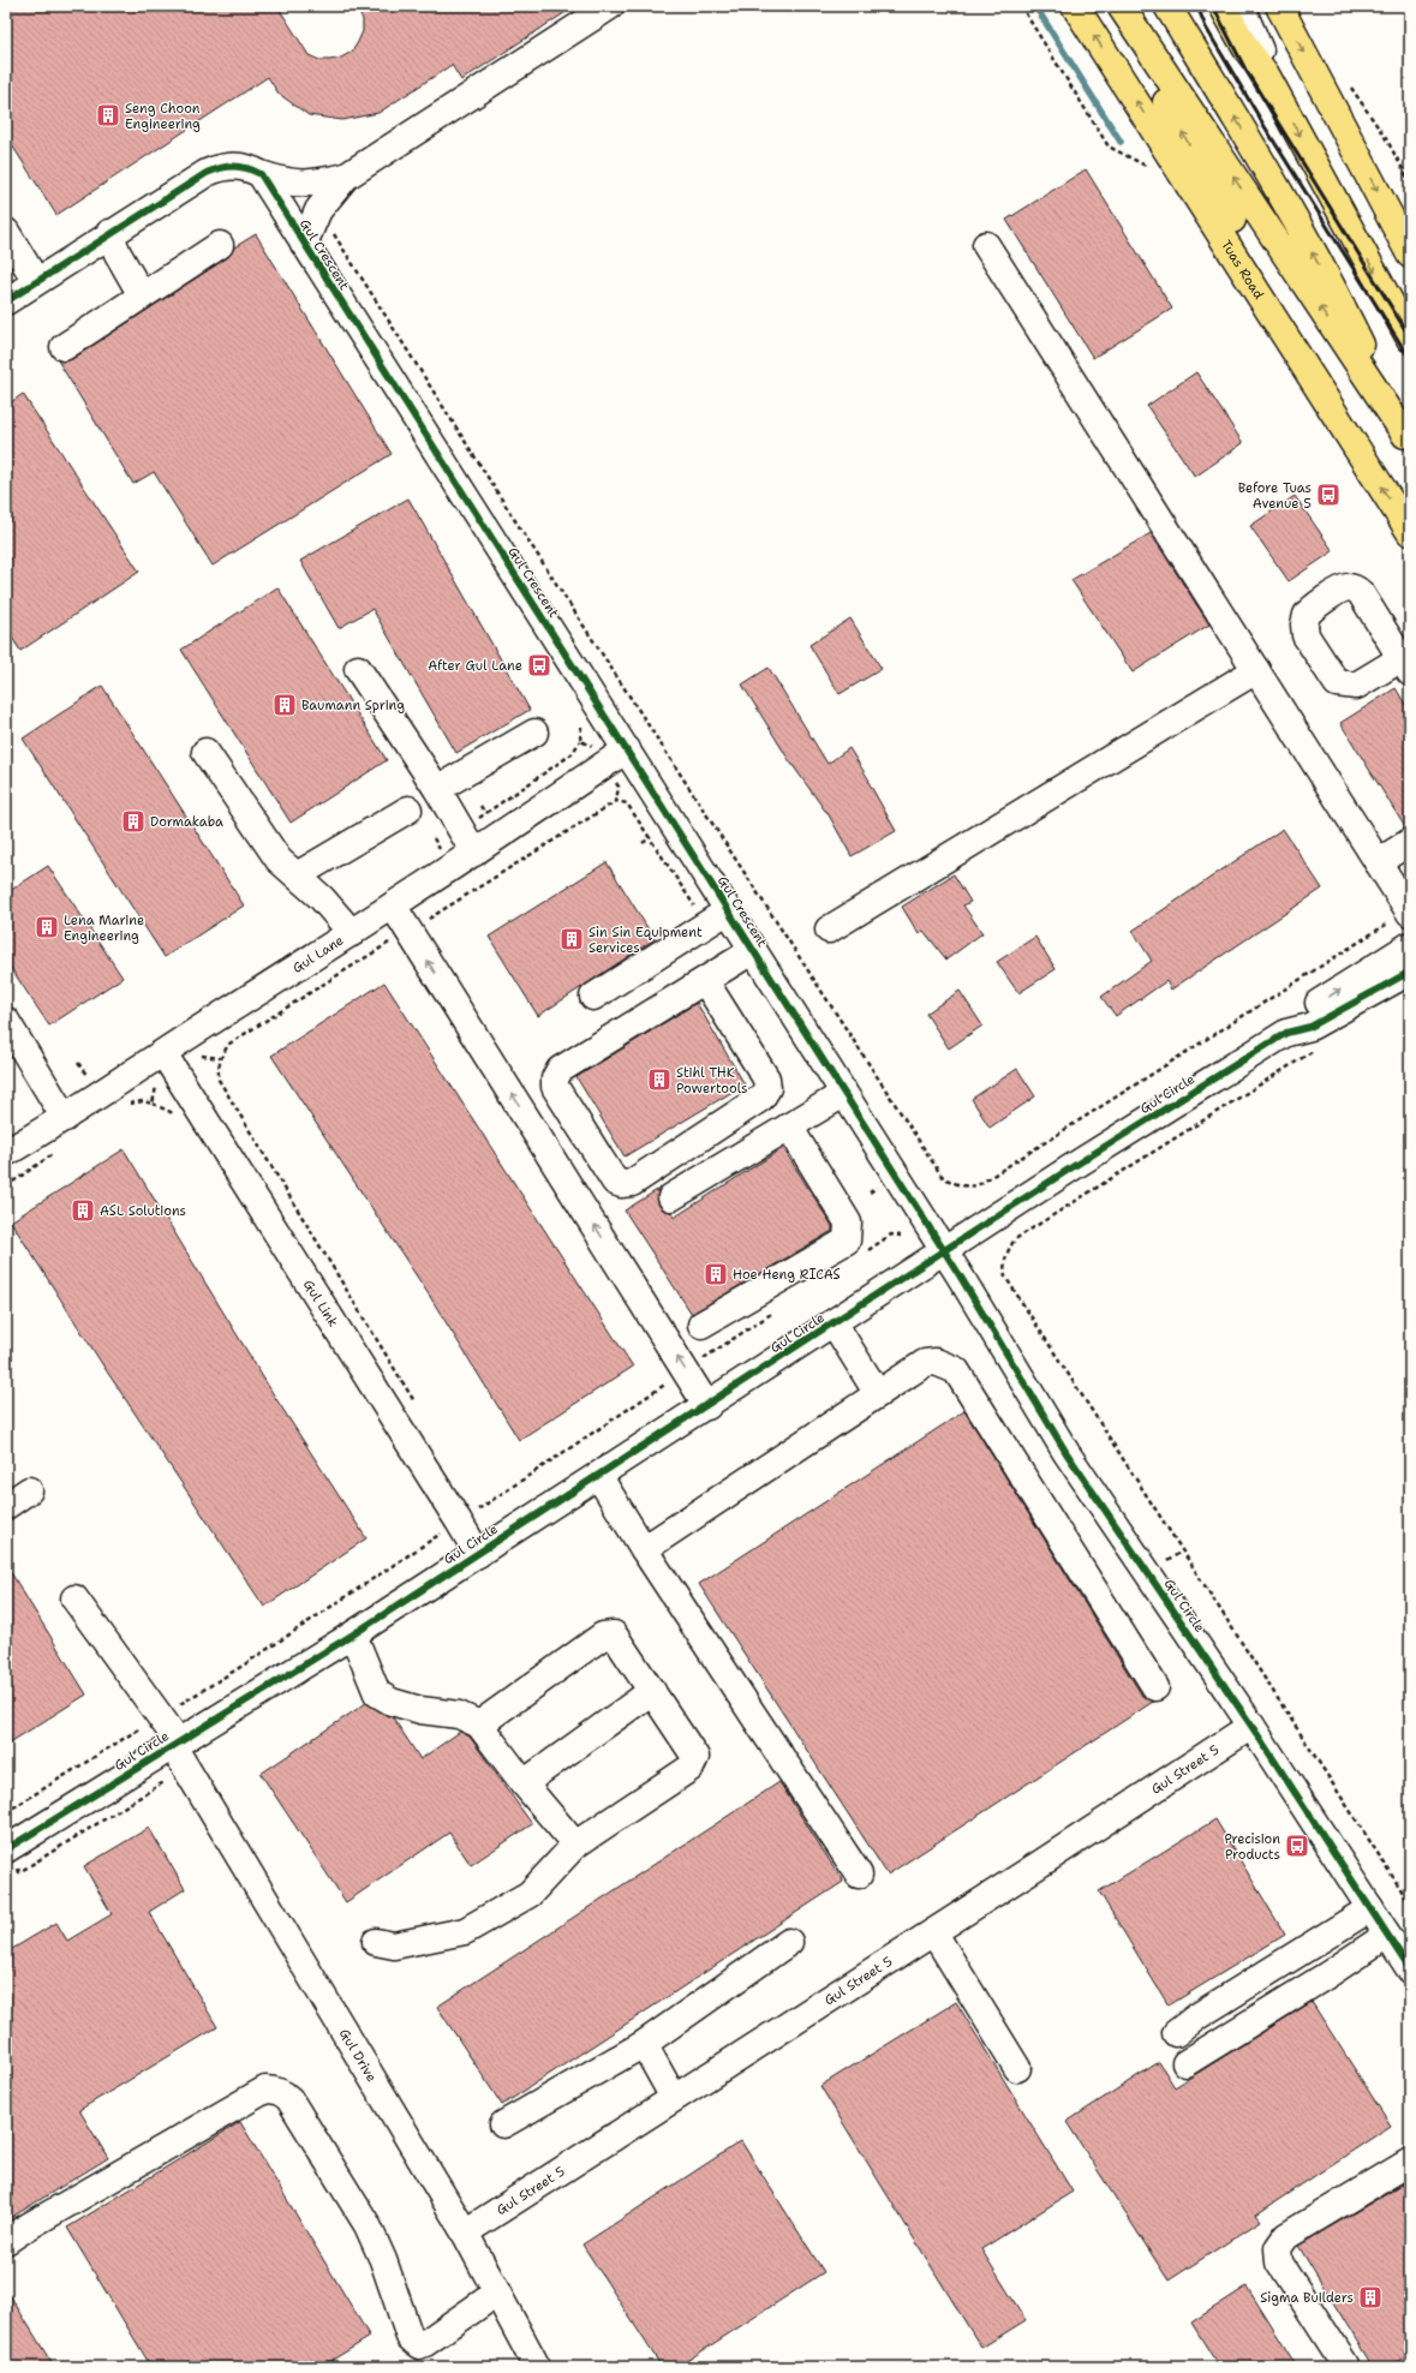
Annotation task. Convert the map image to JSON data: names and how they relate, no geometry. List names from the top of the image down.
{
  "streets": {
    "main road": ["Tuas Road"],
    "street": [
      "Gul Crescent",
      "Gul Lane",
      "Gul Circle",
      "Gul Link",
      "Gul Street 5",
      "Gul Drive"
    ]
  },
  "crossings": [
    ["Gul Crescent", "Gul Lane"],
    ["Gul Crescent", "Gul Circle"],
    ["Gul Lane", "Gul Link"],
    ["Gul Circle", "Gul Link"],
    ["Gul Circle", "Gul Street 5"],
    ["Gul Circle", "Gul Drive"],
    ["Gul Street 5", "Gul Drive"]
  ],
  "places": {
    "building": [
      "Seng Choon Engineering",
      "Baumann Spring",
      "Dormakaba",
      "Lena Marine Engineering",
      "Sin Sin Equipment Services",
      "Stihl THK Powertools",
      "ASL Solutions",
      "Hoe Heng RICAS",
      "Sigma Builders"
    ],
    "bus stop": ["Before Tuas Avenue 5", "After Gul Lane", "Precision Products"]
  }
}
